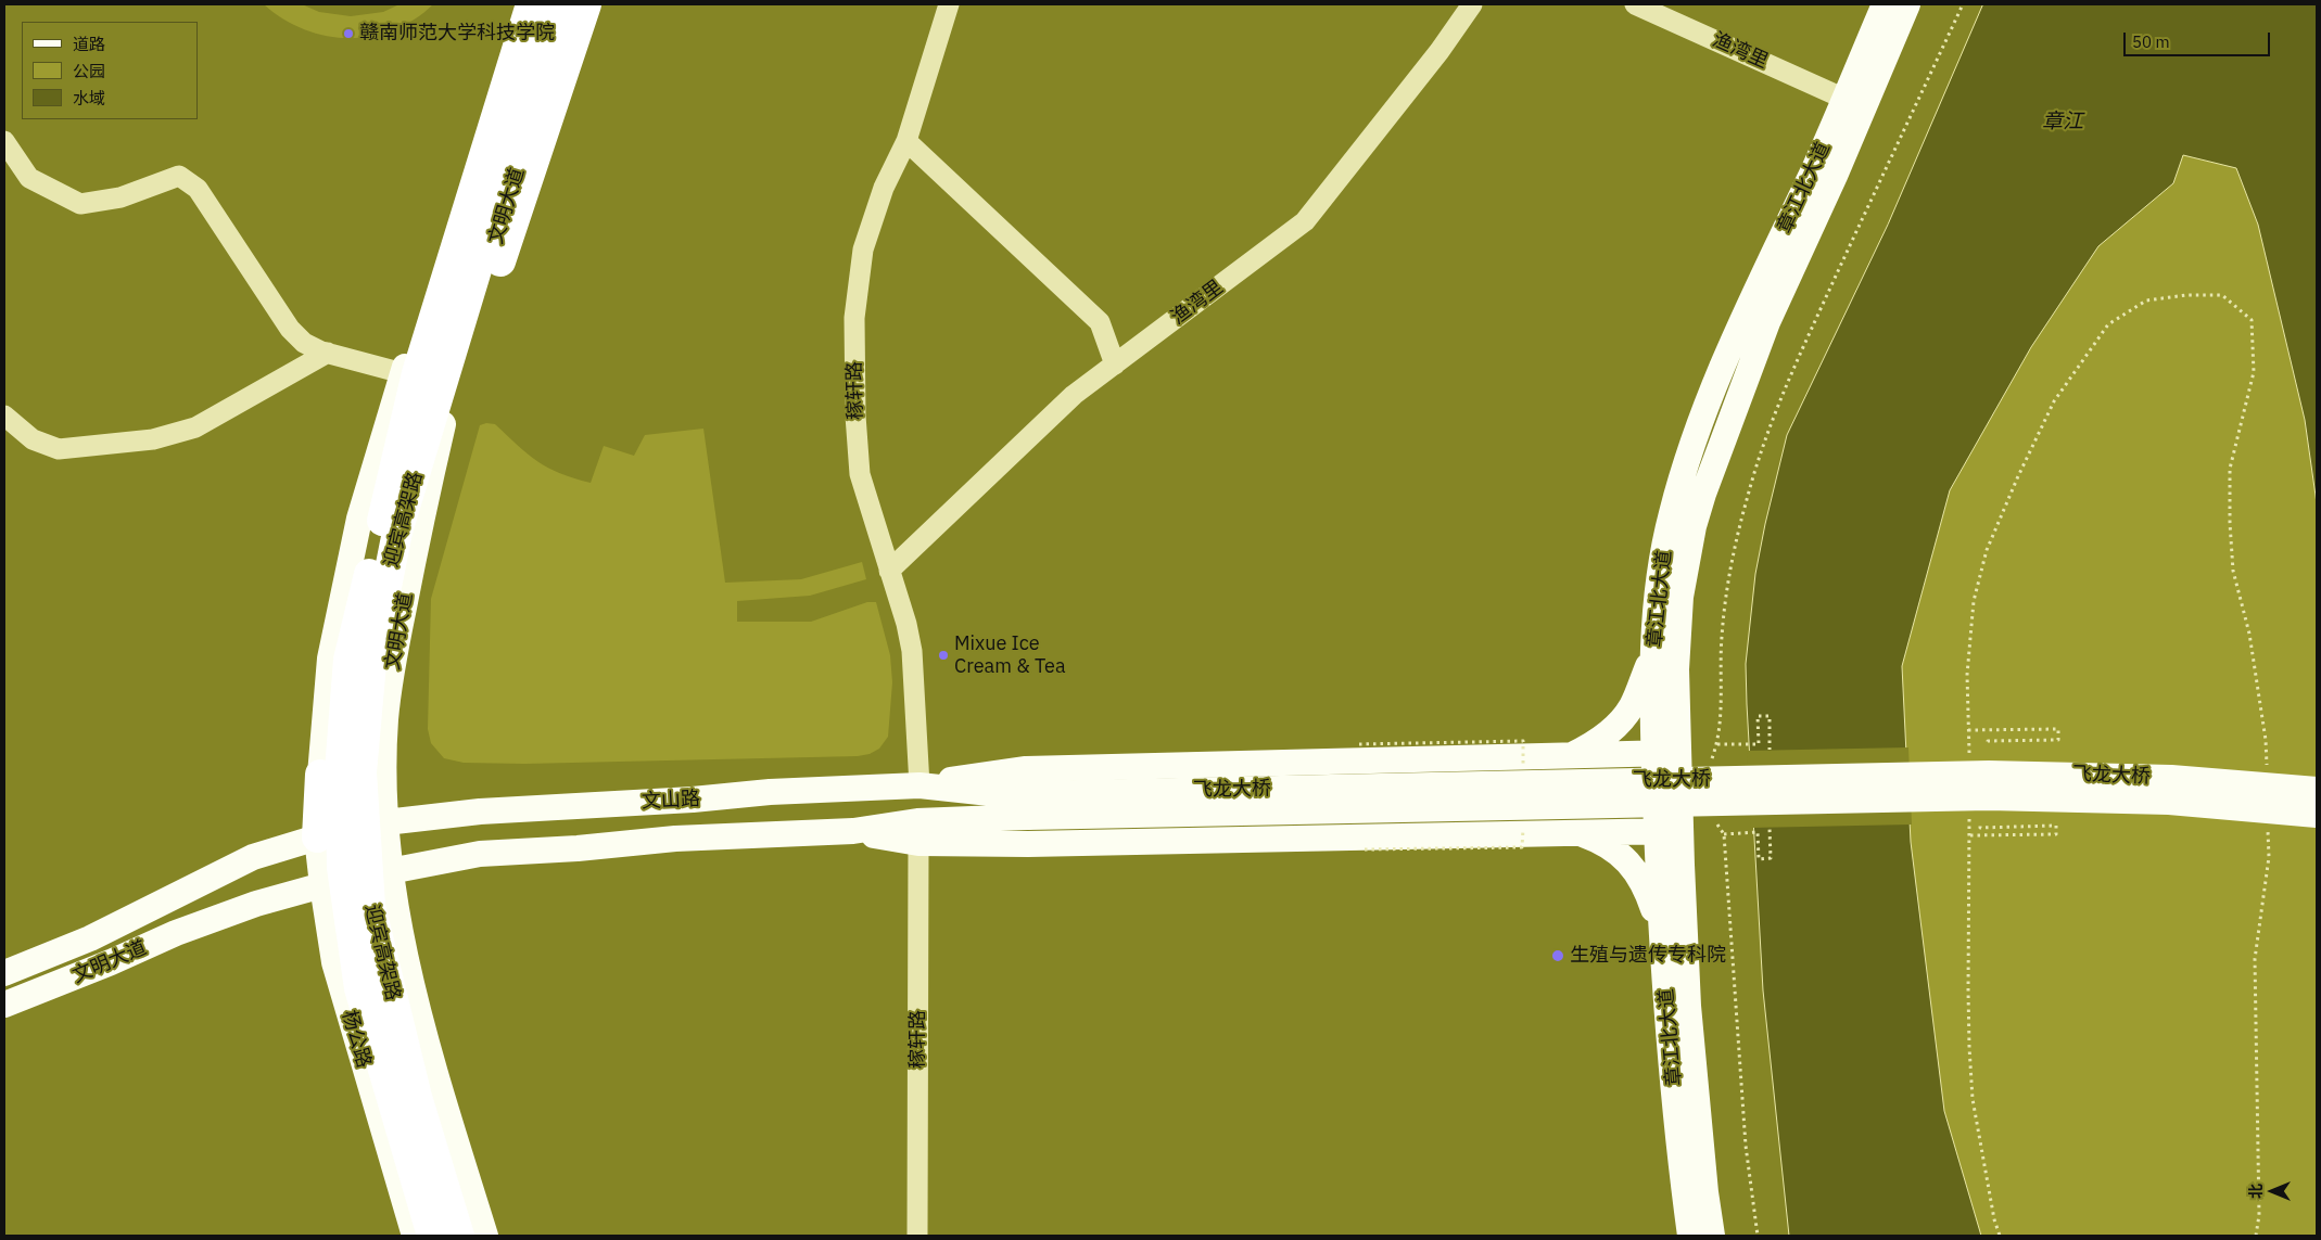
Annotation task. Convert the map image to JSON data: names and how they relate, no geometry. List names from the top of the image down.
{
  "streets": {
    "highway": ["迎宾高架路"],
    "main road": [
      "章江北大道",
      "文明大道",
      "飞龙大桥",
      "文山路",
      "杨公路"
    ],
    "street": ["渔湾里", "稼轩路"]
  },
  "crossings": [
    ["渔湾里", "章江北大道"],
    ["渔湾里", "稼轩路"],
    ["文明大道", "文山路"],
    ["文明大道", "杨公路"],
    ["稼轩路", "文山路"],
    ["飞龙大桥", "文山路"],
    ["文山路", "杨公路"]
  ],
  "water": ["章江"],
  "places": ["赣南师范大学科技学院", "Mixue Ice Cream & Tea", "生殖与遗传专科院"],
  "legend": ["道路", "公园", "水域"],
  "scale_bar": "50 m",
  "north": "left"
}
